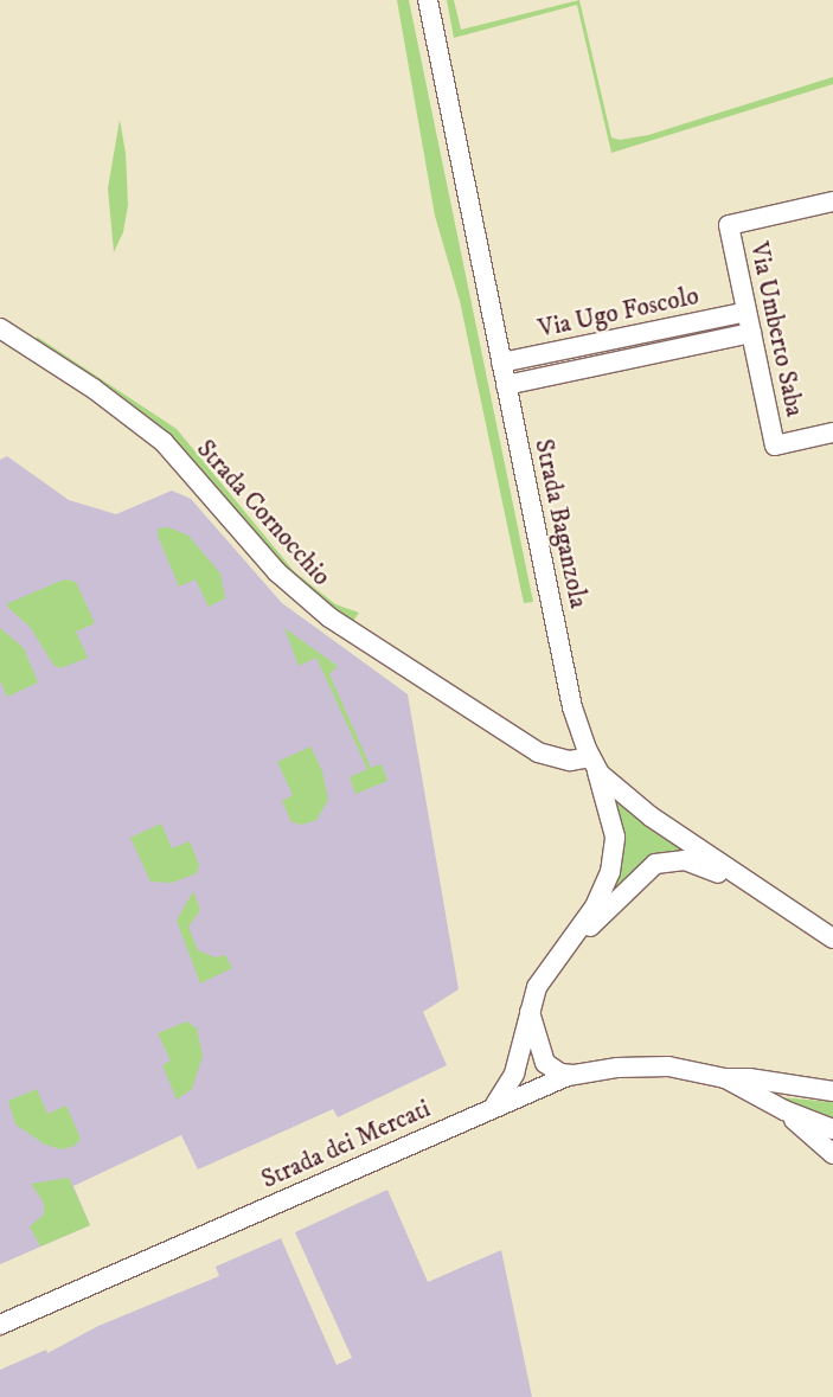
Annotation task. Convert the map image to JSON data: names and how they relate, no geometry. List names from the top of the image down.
{
  "streets": {
    "street": [
      "Via Ugo Foscolo",
      "Via Umberto Saba",
      "Strada Cornocchio",
      "Strada Baganzola",
      "Strada dei Mercati"
    ]
  },
  "crossings": [
    ["Via Ugo Foscolo", "Via Umberto Saba"],
    ["Via Ugo Foscolo", "Strada Baganzola"],
    ["Strada Cornocchio", "Strada Baganzola"]
  ]
}
